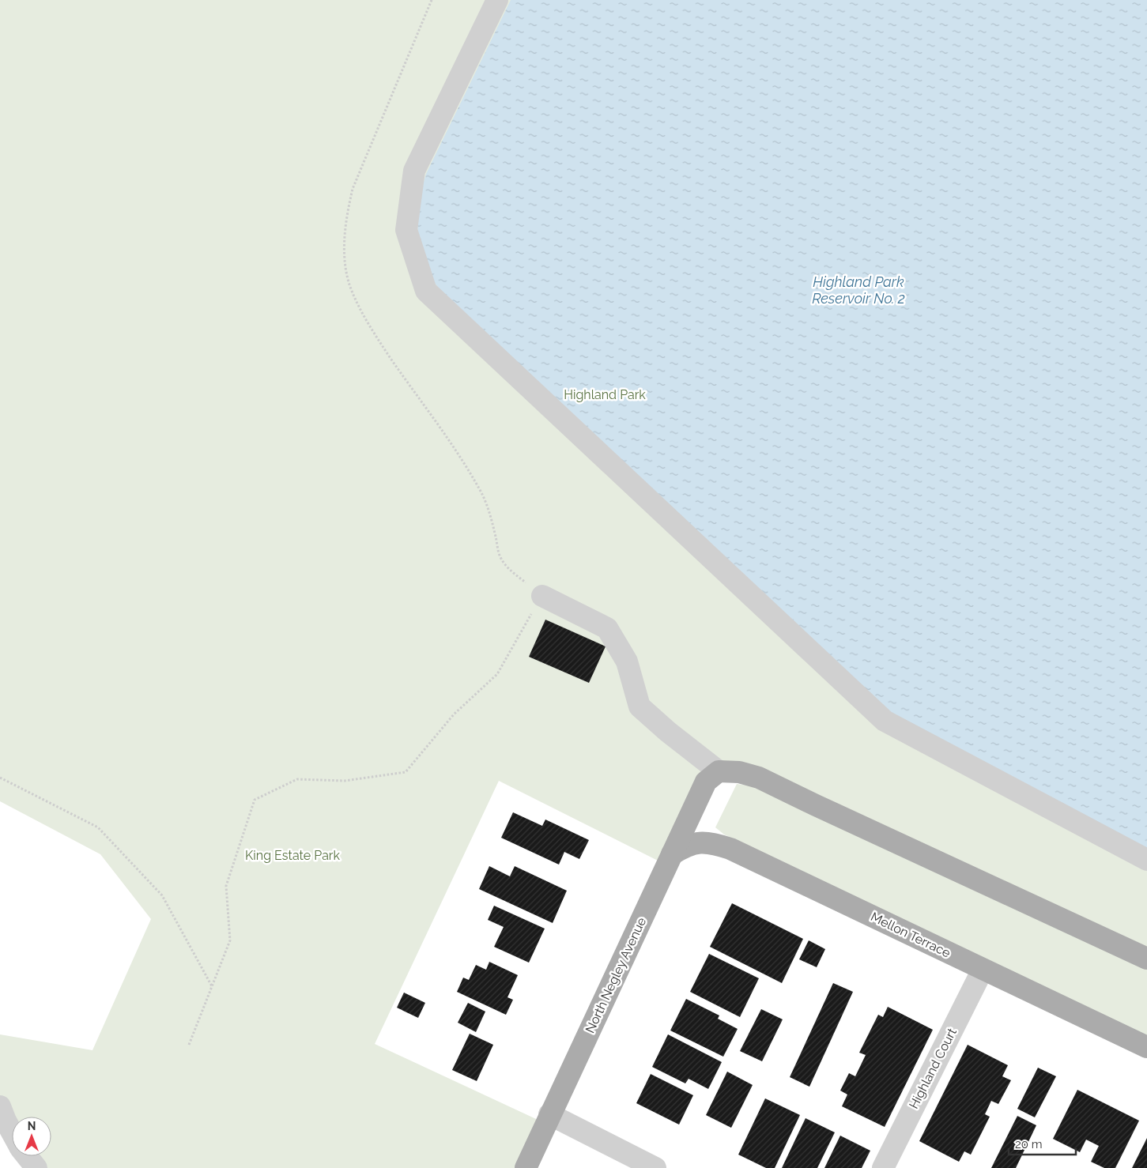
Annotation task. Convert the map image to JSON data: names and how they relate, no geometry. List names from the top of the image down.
{
  "streets": {
    "main road": ["Mellon Terrace", "North Negley Avenue"],
    "street": ["Highland Court"]
  },
  "crossings": [
    ["Mellon Terrace", "North Negley Avenue"],
    ["Mellon Terrace", "Highland Court"]
  ],
  "water": ["Highland Park Reservoir No. 2"],
  "parks": ["Highland Park", "King Estate Park"],
  "scale_bar": "20 m",
  "north": "top"
}
